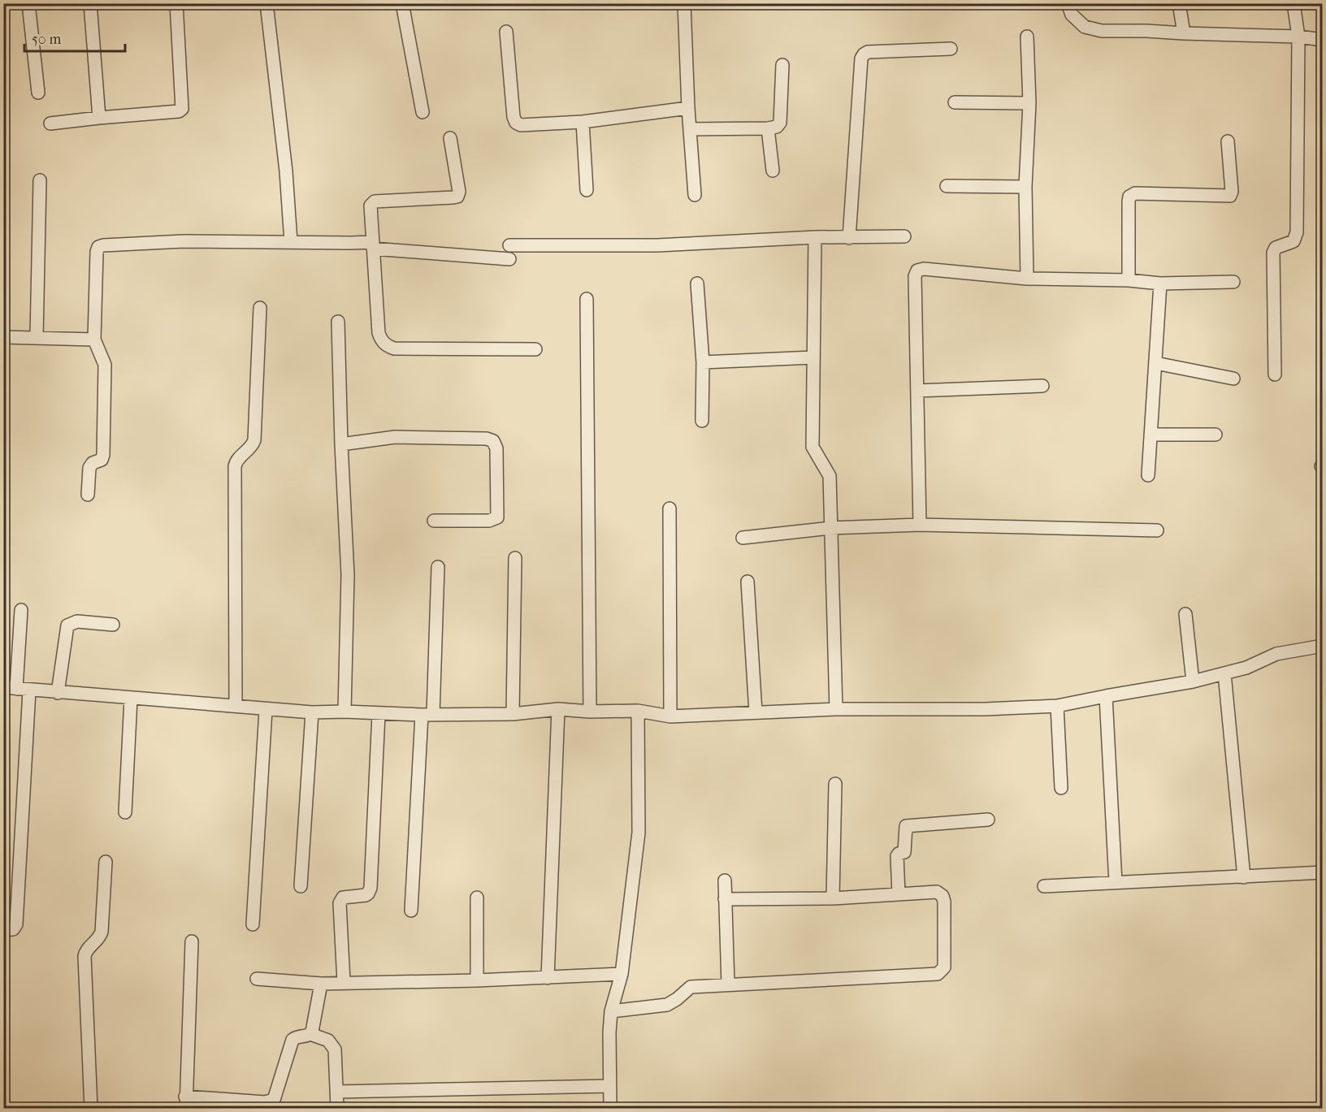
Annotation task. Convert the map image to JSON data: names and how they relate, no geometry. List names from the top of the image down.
{
  "scale_bar": "50 m"
}
